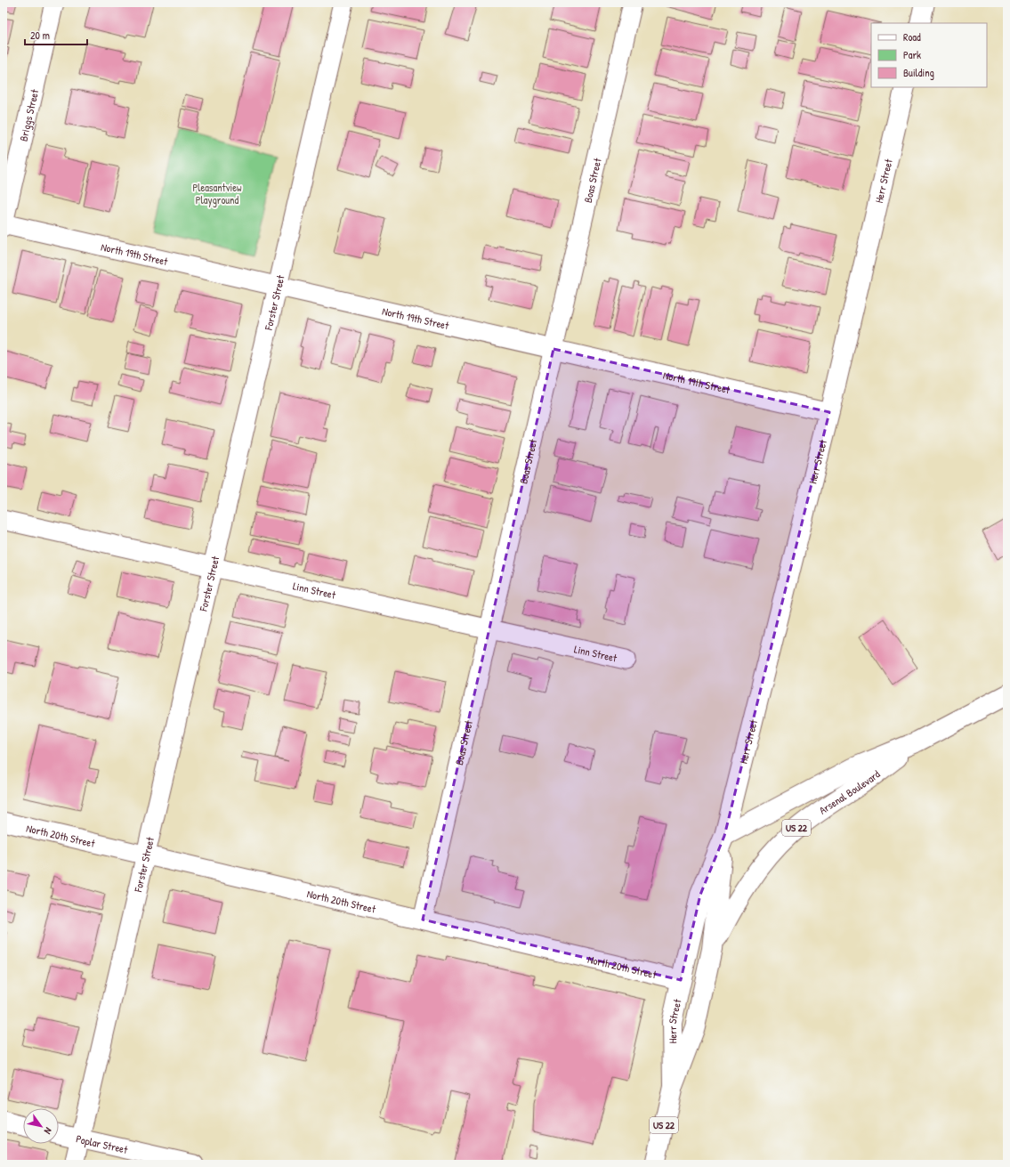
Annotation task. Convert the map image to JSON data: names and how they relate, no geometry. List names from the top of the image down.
{
  "streets": {
    "main road": ["Herr Street", "Arsenal Boulevard", "US 22"],
    "street": [
      "Briggs Street",
      "Boas Street",
      "North 19th Street",
      "Forster Street",
      "Linn Street",
      "North 20th Street",
      "Poplar Street"
    ]
  },
  "crossings": [
    ["Briggs Street", "North 19th Street"],
    ["Boas Street", "North 19th Street"],
    ["Boas Street", "Linn Street"],
    ["Boas Street", "North 20th Street"],
    ["Herr Street", "North 19th Street"],
    ["Herr Street", "Arsenal Boulevard"],
    ["Herr Street", "North 20th Street"],
    ["North 19th Street", "Forster Street"],
    ["Forster Street", "Linn Street"],
    ["Forster Street", "North 20th Street"],
    ["Forster Street", "Poplar Street"]
  ],
  "parks": ["Pleasantview Playground"],
  "legend": ["Road", "Park", "Building"],
  "scale_bar": "20 m",
  "north": "bottom right"
}
